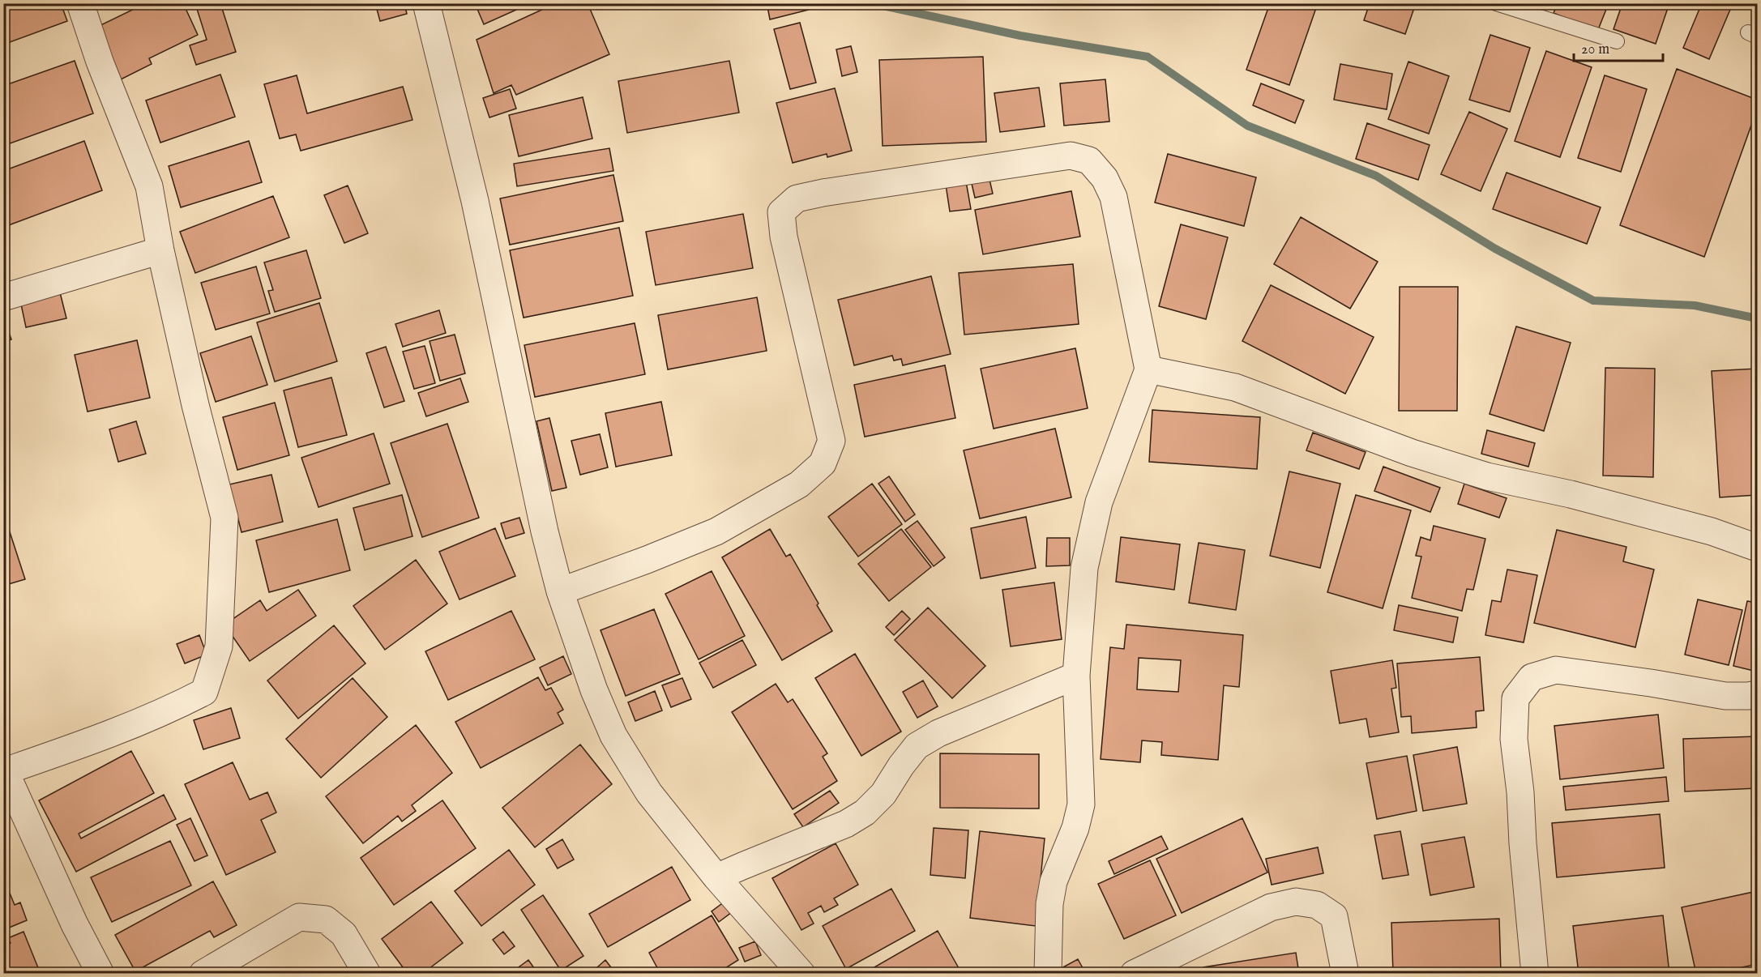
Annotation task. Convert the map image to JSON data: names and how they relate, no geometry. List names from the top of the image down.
{
  "scale_bar": "20 m"
}
